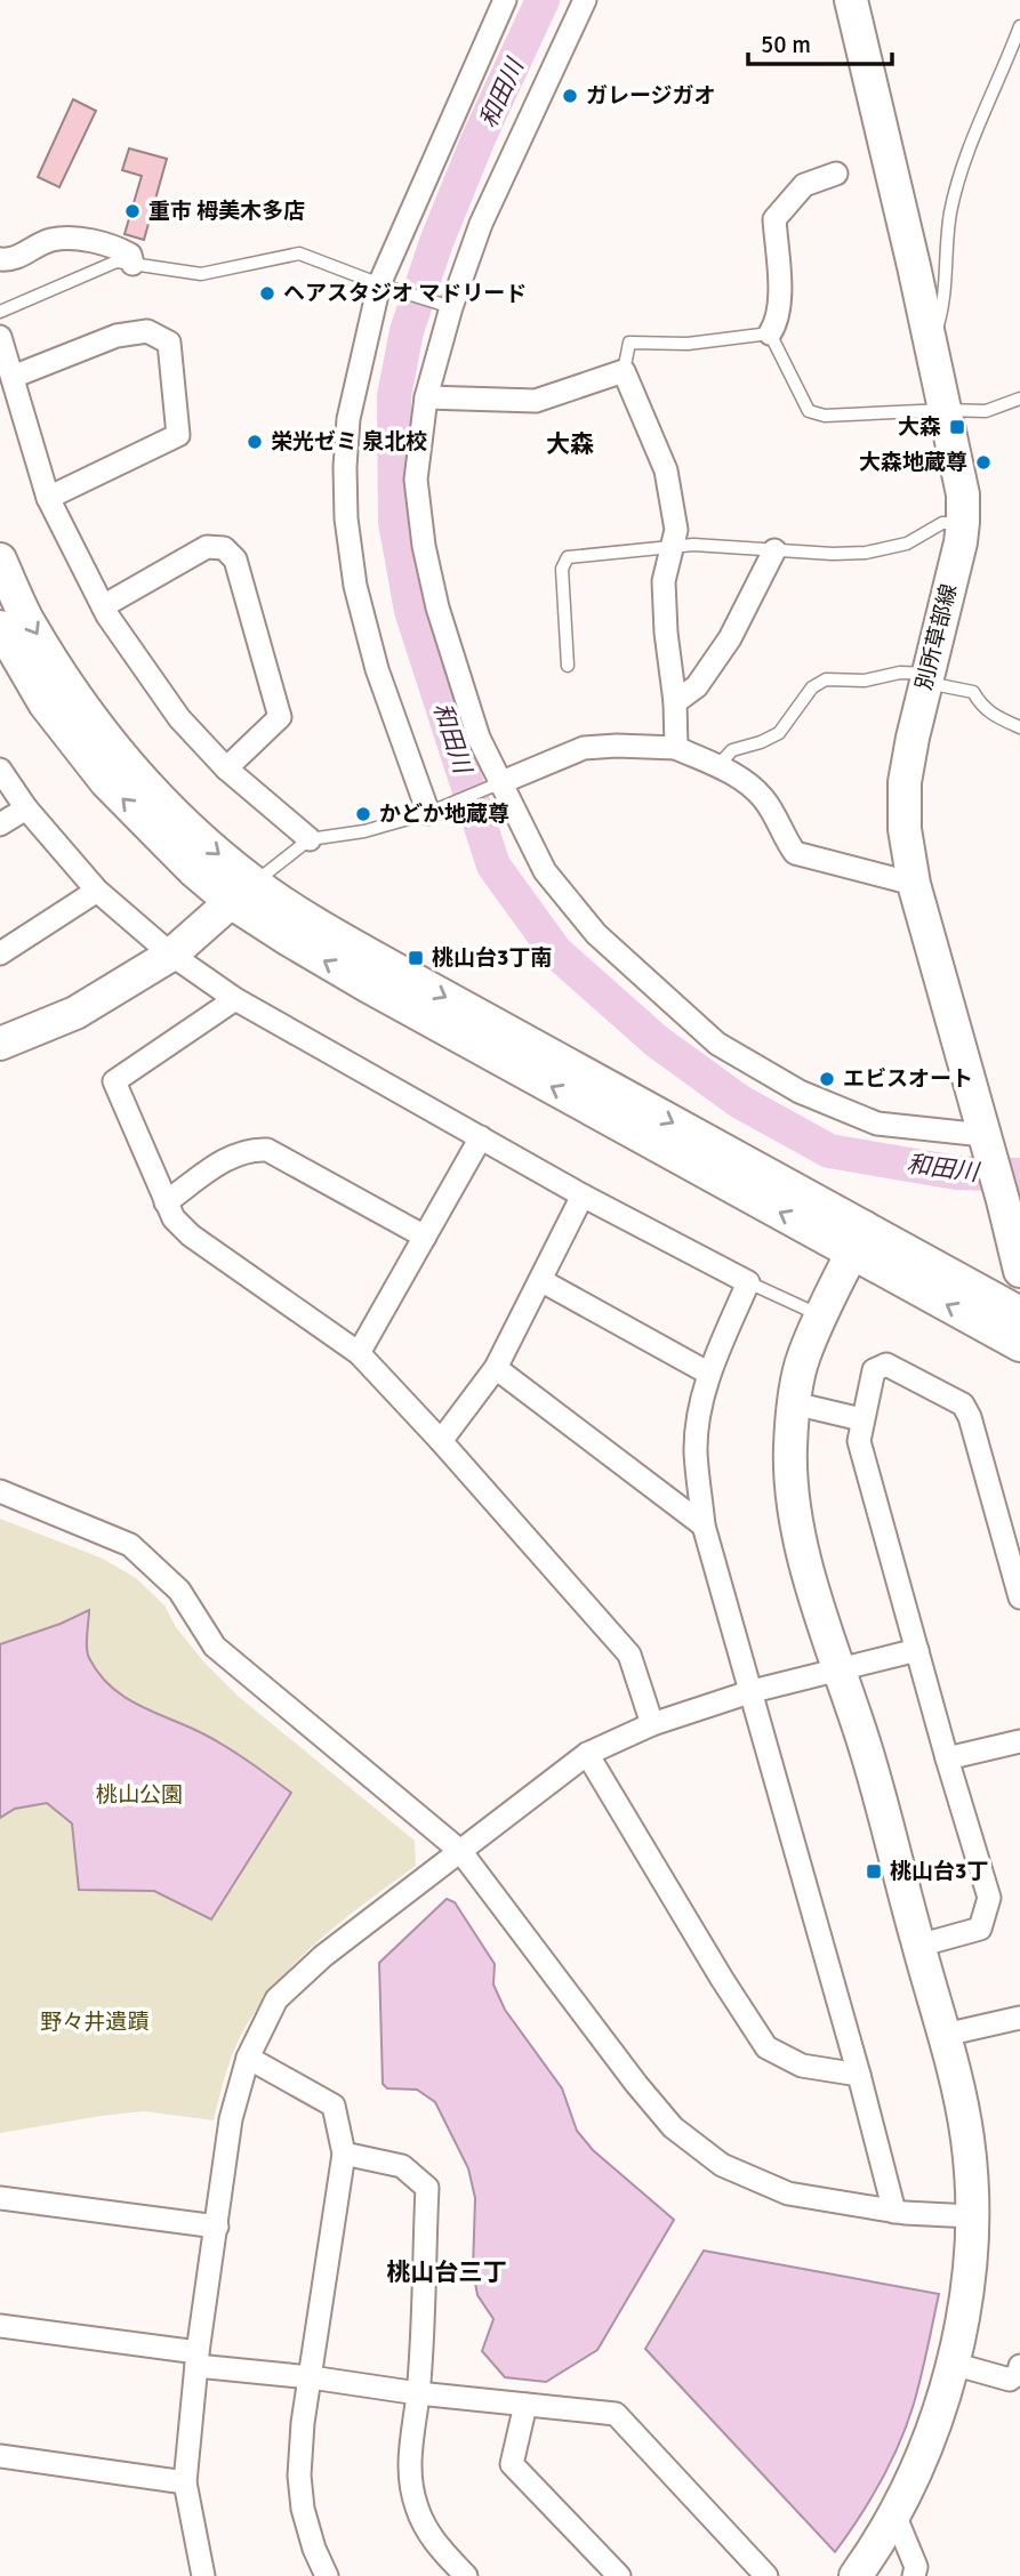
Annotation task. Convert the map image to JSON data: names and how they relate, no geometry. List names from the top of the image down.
{
  "streets": {
    "street": ["別所草部線"]
  },
  "districts": ["大森", "桃山台三丁"],
  "water": ["和田川"],
  "parks": ["桃山公園", "野々井遺蹟"],
  "places": {
    "other": [
      "ガレージガオ",
      "重市 栂美木多店",
      "ヘアスタジオ マドリード",
      "栄光ゼミ 泉北校",
      "大森地蔵尊",
      "かどか地蔵尊",
      "エビスオート"
    ],
    "transit": ["大森", "桃山台3丁南", "桃山台3丁"]
  },
  "scale_bar": "50 m"
}
